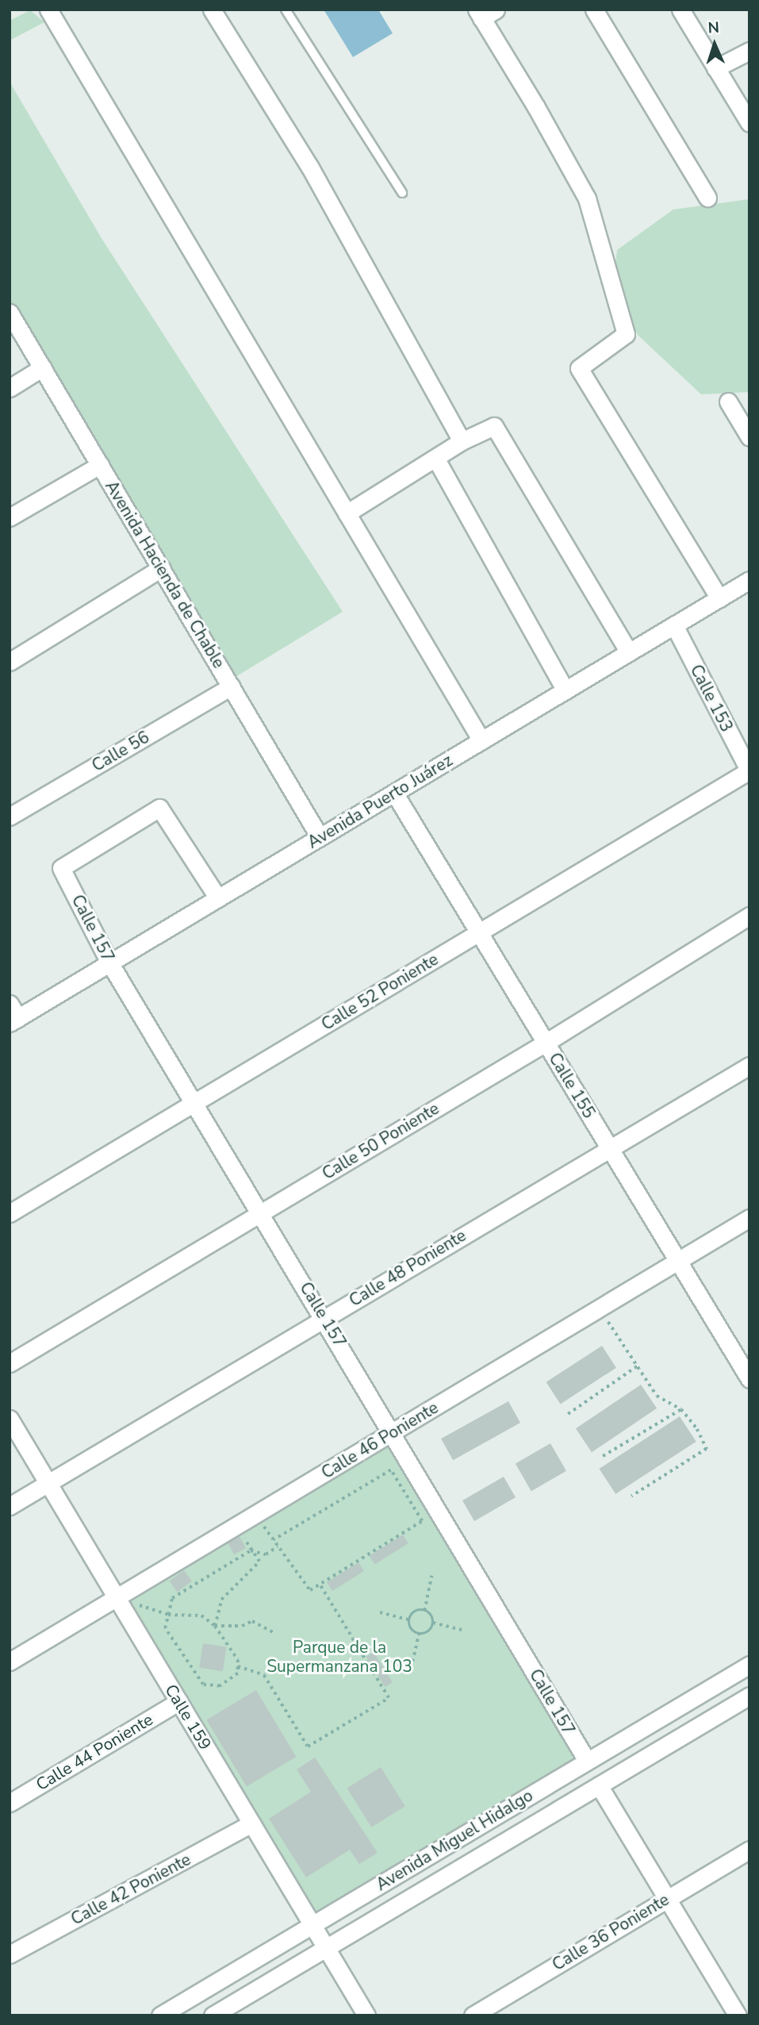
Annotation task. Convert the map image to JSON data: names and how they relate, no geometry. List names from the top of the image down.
{
  "streets": {
    "street": [
      "Avenida Hacienda de Chable",
      "Calle 153",
      "Calle 56",
      "Avenida Puerto Juárez",
      "Calle 157",
      "Calle 52 Poniente",
      "Calle 155",
      "Calle 50 Poniente",
      "Calle 48 Poniente",
      "Calle 46 Poniente",
      "Calle 159",
      "Calle 44 Poniente",
      "Avenida Miguel Hidalgo",
      "Calle 42 Poniente",
      "Calle 36 Poniente"
    ]
  },
  "crossings": [
    ["Avenida Hacienda de Chable", "Calle 56"],
    ["Avenida Hacienda de Chable", "Avenida Puerto Juárez"],
    ["Calle 153", "Avenida Puerto Juárez"],
    ["Calle 153", "Calle 52 Poniente"],
    ["Avenida Puerto Juárez", "Calle 157"],
    ["Avenida Puerto Juárez", "Calle 155"],
    ["Calle 157", "Calle 52 Poniente"],
    ["Calle 157", "Calle 50 Poniente"],
    ["Calle 157", "Calle 48 Poniente"],
    ["Calle 157", "Calle 46 Poniente"],
    ["Calle 157", "Avenida Miguel Hidalgo"],
    ["Calle 52 Poniente", "Calle 155"],
    ["Calle 155", "Calle 50 Poniente"],
    ["Calle 155", "Calle 48 Poniente"],
    ["Calle 155", "Calle 46 Poniente"],
    ["Calle 48 Poniente", "Calle 159"],
    ["Calle 46 Poniente", "Calle 159"],
    ["Calle 159", "Calle 44 Poniente"],
    ["Calle 159", "Avenida Miguel Hidalgo"],
    ["Calle 159", "Calle 42 Poniente"]
  ],
  "parks": ["Parque de la Supermanzana 103"],
  "north": "top"
}
